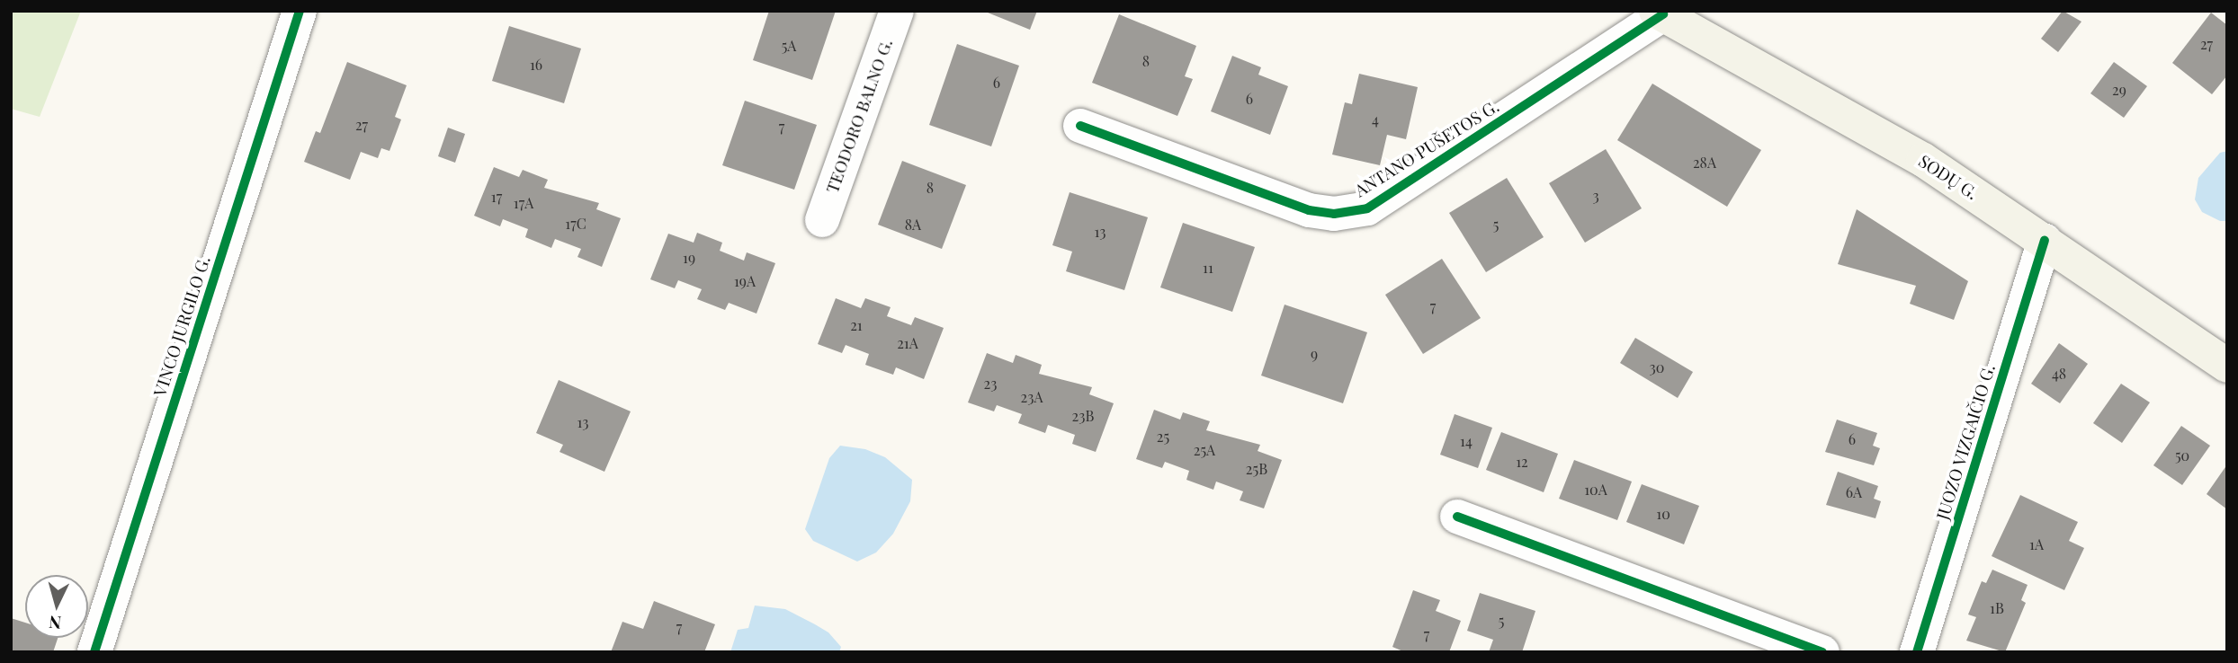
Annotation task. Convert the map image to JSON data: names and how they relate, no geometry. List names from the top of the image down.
{
  "streets": {
    "main road": ["SODŲ G."],
    "street": [
      "TEODORO BALNO G.",
      "ANTANO PUŠETOS G.",
      "VINCO JURGILO G.",
      "JUOZO VIZGAIČIO G."
    ]
  },
  "crossings": [
    ["ANTANO PUŠETOS G.", "SODŲ G."],
    ["SODŲ G.", "JUOZO VIZGAIČIO G."]
  ],
  "house_numbers": [
    "27",
    "5A",
    "8",
    "16",
    "6",
    "29",
    "6",
    "4",
    "27",
    "7",
    "28A",
    "8",
    "3",
    "17",
    "17A",
    "17C",
    "8A",
    "5",
    "13",
    "19",
    "11",
    "19A",
    "7",
    "21",
    "21A",
    "9",
    "30",
    "48",
    "23",
    "23A",
    "23B",
    "13",
    "25",
    "6",
    "14",
    "25A",
    "50",
    "12",
    "25B",
    "10A",
    "6A",
    "10",
    "1A",
    "1B",
    "5",
    "7",
    "7"
  ],
  "north": "bottom"
}
